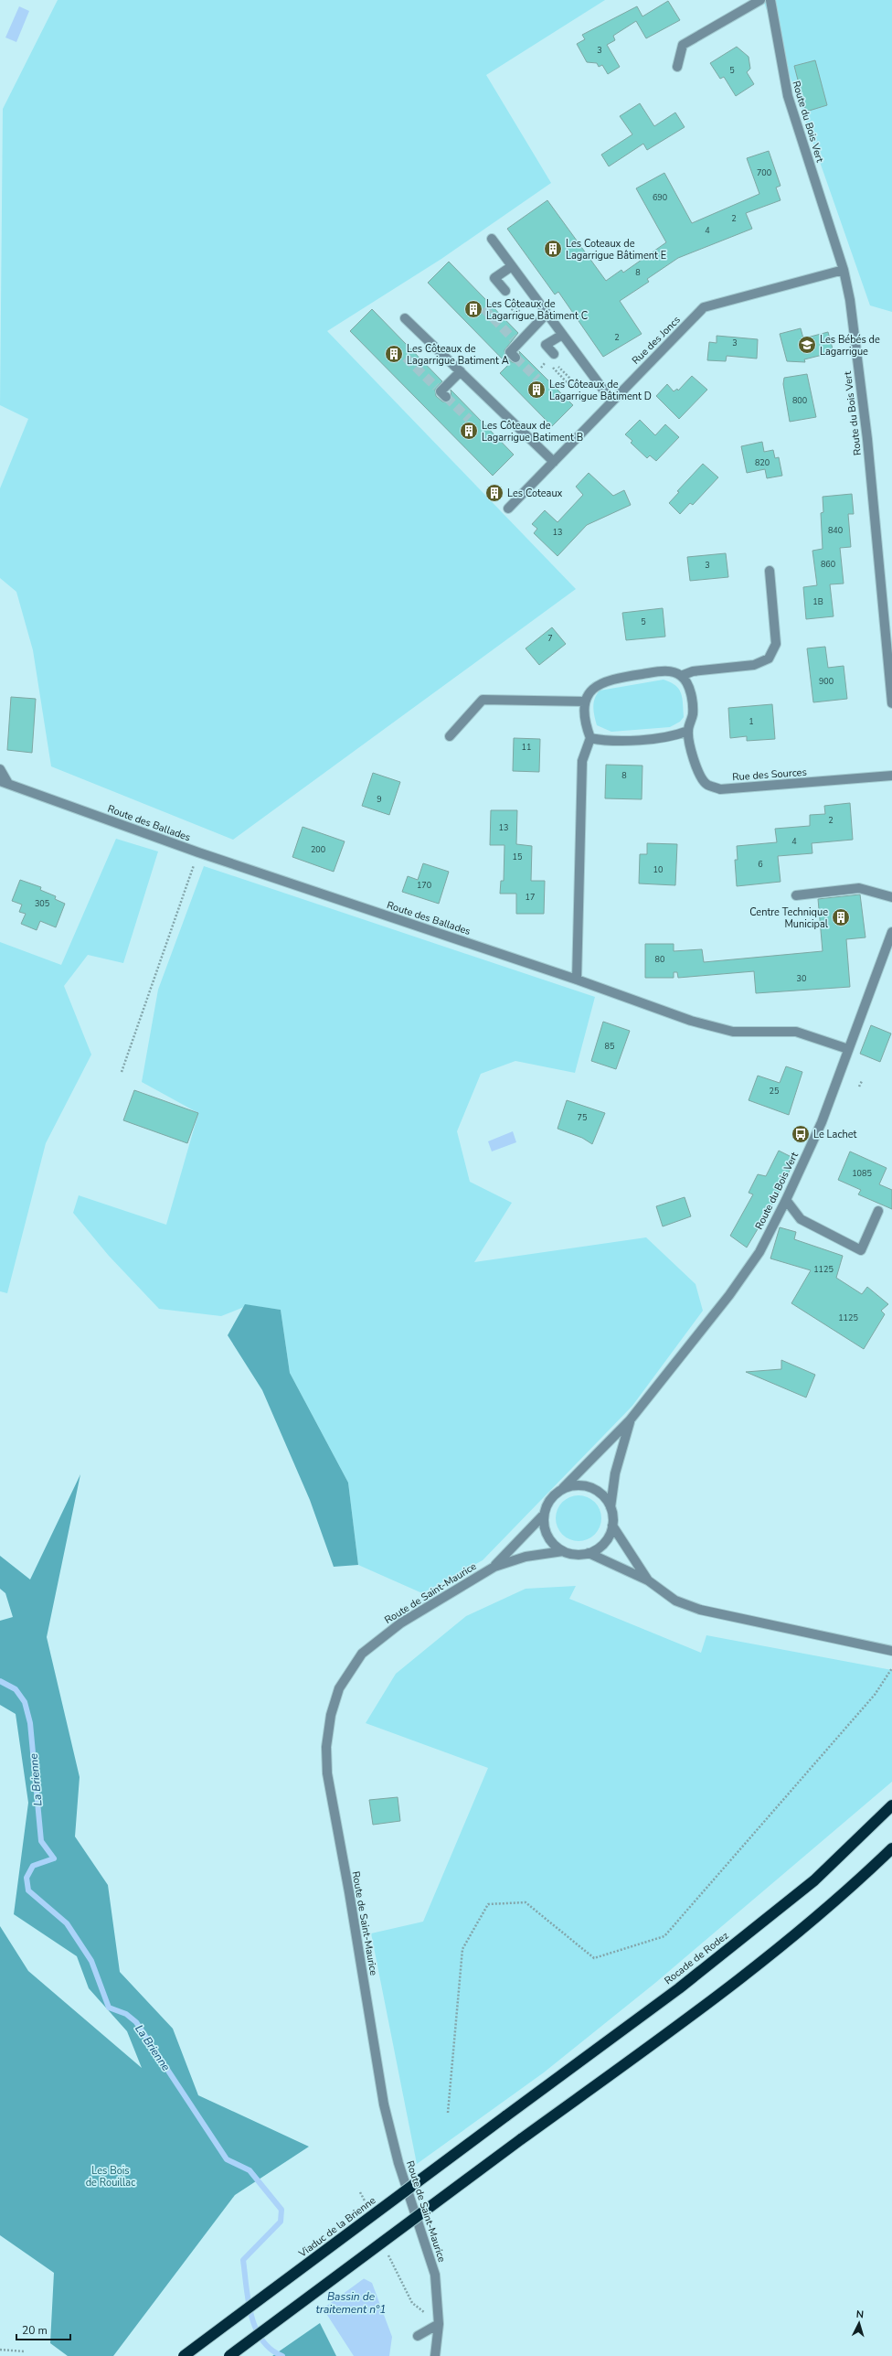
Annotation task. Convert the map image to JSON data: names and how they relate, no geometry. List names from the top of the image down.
{
  "streets": {
    "highway": ["Rocade de Rodez", "Viaduc de la Brienne"],
    "street": [
      "Route du Bois Vert",
      "Rue des Joncs",
      "Rue des Sources",
      "Route des Ballades",
      "Route de Saint-Maurice"
    ]
  },
  "crossings": [
    ["Route du Bois Vert", "Rue des Joncs"],
    ["Route du Bois Vert", "Route des Ballades"],
    ["Route du Bois Vert", "Route de Saint-Maurice"],
    ["Rocade de Rodez", "Viaduc de la Brienne"]
  ],
  "water": ["La Brienne", "Bassin de traitement n°1"],
  "parks": ["Les Bois de Rouillac"],
  "places": {
    "building": [
      "Les Coteaux de Lagarrigue Bâtiment E",
      "Les Côteaux de Lagarrigue Bâtiment C",
      "Les Côteaux de Lagarrigue Batiment A",
      "Les Côteaux de Lagarrigue Bâtiment D",
      "Les Côteaux de Lagarrigue Batiment B",
      "Les Coteaux",
      "Centre Technique Municipal"
    ],
    "school or university": ["Les Bébés de Lagarrigue"],
    "bus stop": ["Le Lachet"]
  },
  "house_numbers": [
    "3",
    "5",
    "700",
    "690",
    "2",
    "4",
    "8",
    "2",
    "3",
    "800",
    "820",
    "840",
    "13",
    "860",
    "3",
    "1B",
    "5",
    "7",
    "900",
    "1",
    "11",
    "8",
    "9",
    "2",
    "13",
    "4",
    "200",
    "15",
    "6",
    "10",
    "170",
    "17",
    "305",
    "80",
    "30",
    "85",
    "25",
    "75",
    "1085",
    "1125",
    "1125"
  ],
  "scale_bar": "20 m",
  "north": "top"
}
